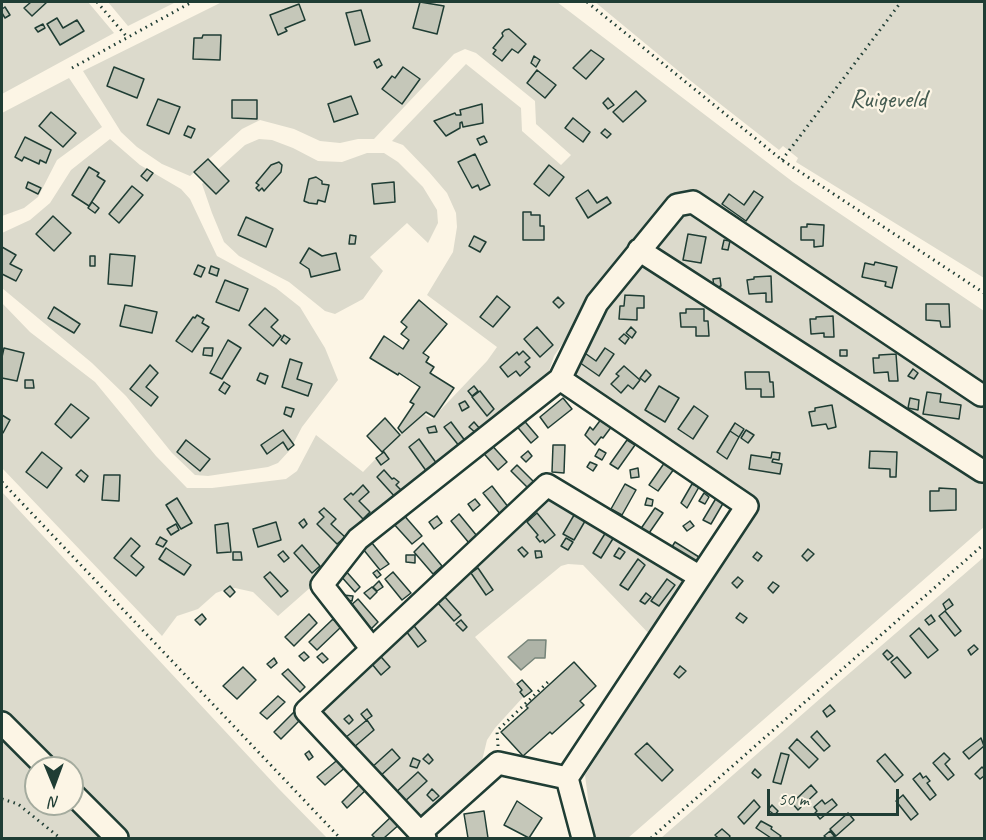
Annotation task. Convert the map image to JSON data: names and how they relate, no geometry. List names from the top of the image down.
{
  "parks": ["Ruigeveld"],
  "scale_bar": "50 m",
  "north": "bottom"
}
